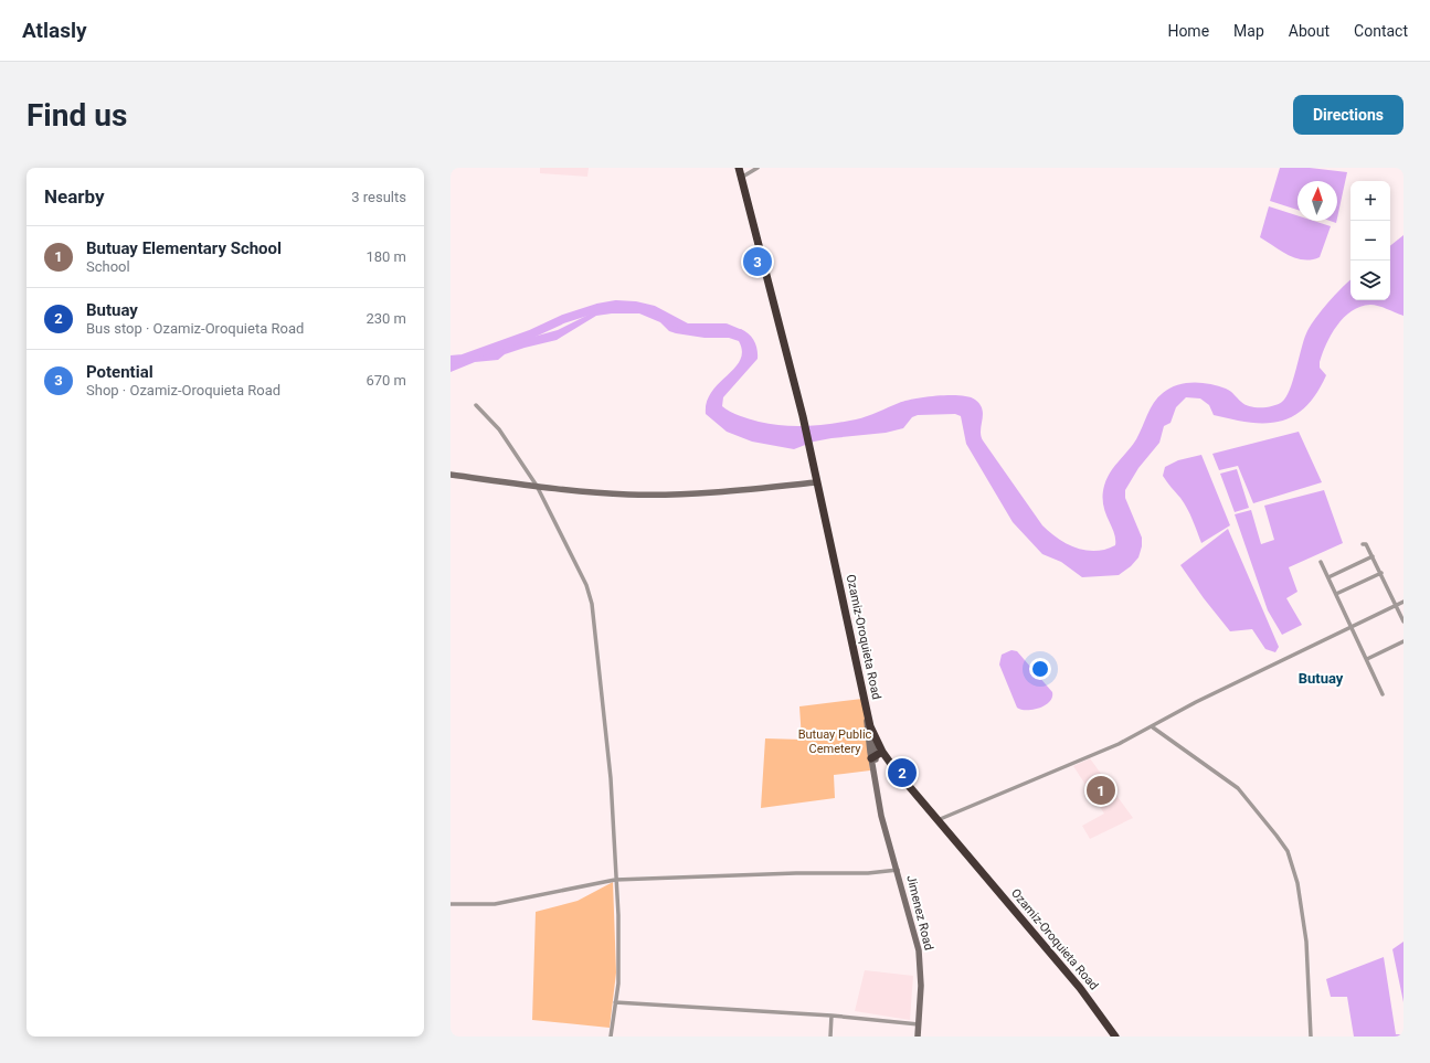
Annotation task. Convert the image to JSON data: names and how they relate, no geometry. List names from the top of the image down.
{
  "streets": {
    "highway": ["Ozamiz-Oroquieta Road"],
    "main road": ["Jimenez Road"]
  },
  "crossings": [
    ["Ozamiz-Oroquieta Road", "Jimenez Road"]
  ],
  "districts": ["Butuay"],
  "parks": ["Butuay Public Cemetery"],
  "north": "top",
  "page": {
    "header": "Atlasly",
    "nav": [
      "Home",
      "Map",
      "About",
      "Contact"
    ],
    "buttons": "Directions",
    "title": "Find us",
    "heading": ["Nearby", "3 results"],
    "map_buttons": ["+", "−"],
    "list": [
      {
        "mark": "1",
        "name": "Butuay Elementary School",
        "note": "School",
        "value": "180 m"
      },
      {
        "mark": "2",
        "name": "Butuay",
        "note": "Bus stop · Ozamiz-Oroquieta Road",
        "value": "230 m"
      },
      {
        "mark": "3",
        "name": "Potential",
        "note": "Shop · Ozamiz-Oroquieta Road",
        "value": "670 m"
      }
    ],
    "pins": ["3", "2", "1"]
  }
}
